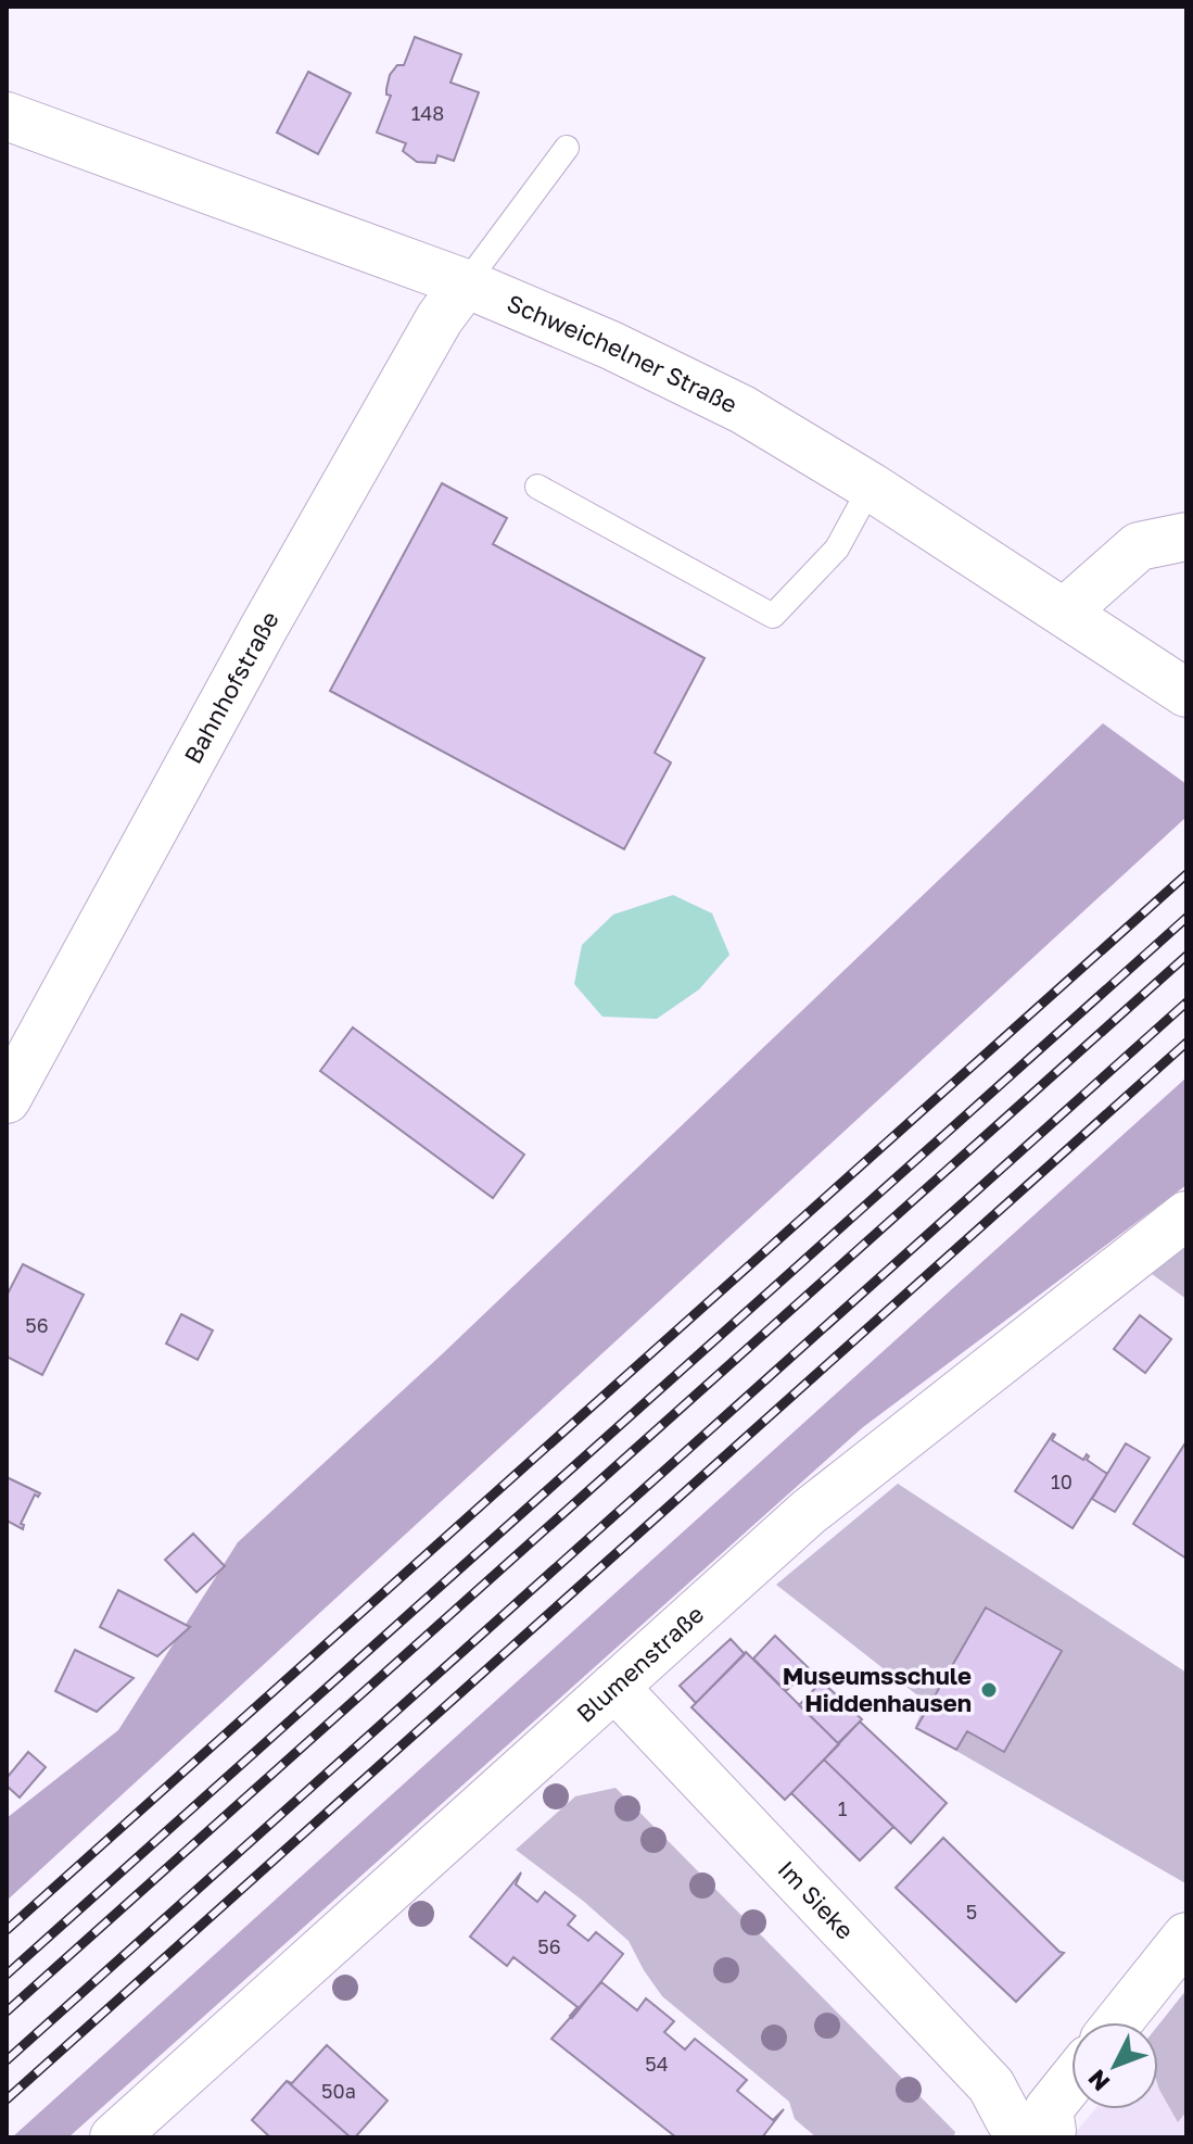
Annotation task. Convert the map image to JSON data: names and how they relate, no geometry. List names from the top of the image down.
{
  "streets": {
    "street": [
      "Schweichelner Straße",
      "Bahnhofstraße",
      "Blumenstraße",
      "Im Sieke"
    ]
  },
  "crossings": [
    ["Schweichelner Straße", "Bahnhofstraße"],
    ["Blumenstraße", "Im Sieke"]
  ],
  "places": ["Museumsschule Hiddenhausen"],
  "house_numbers": [
    "148",
    "56",
    "10",
    "1",
    "5",
    "56",
    "54",
    "50a"
  ],
  "north": "bottom left"
}
